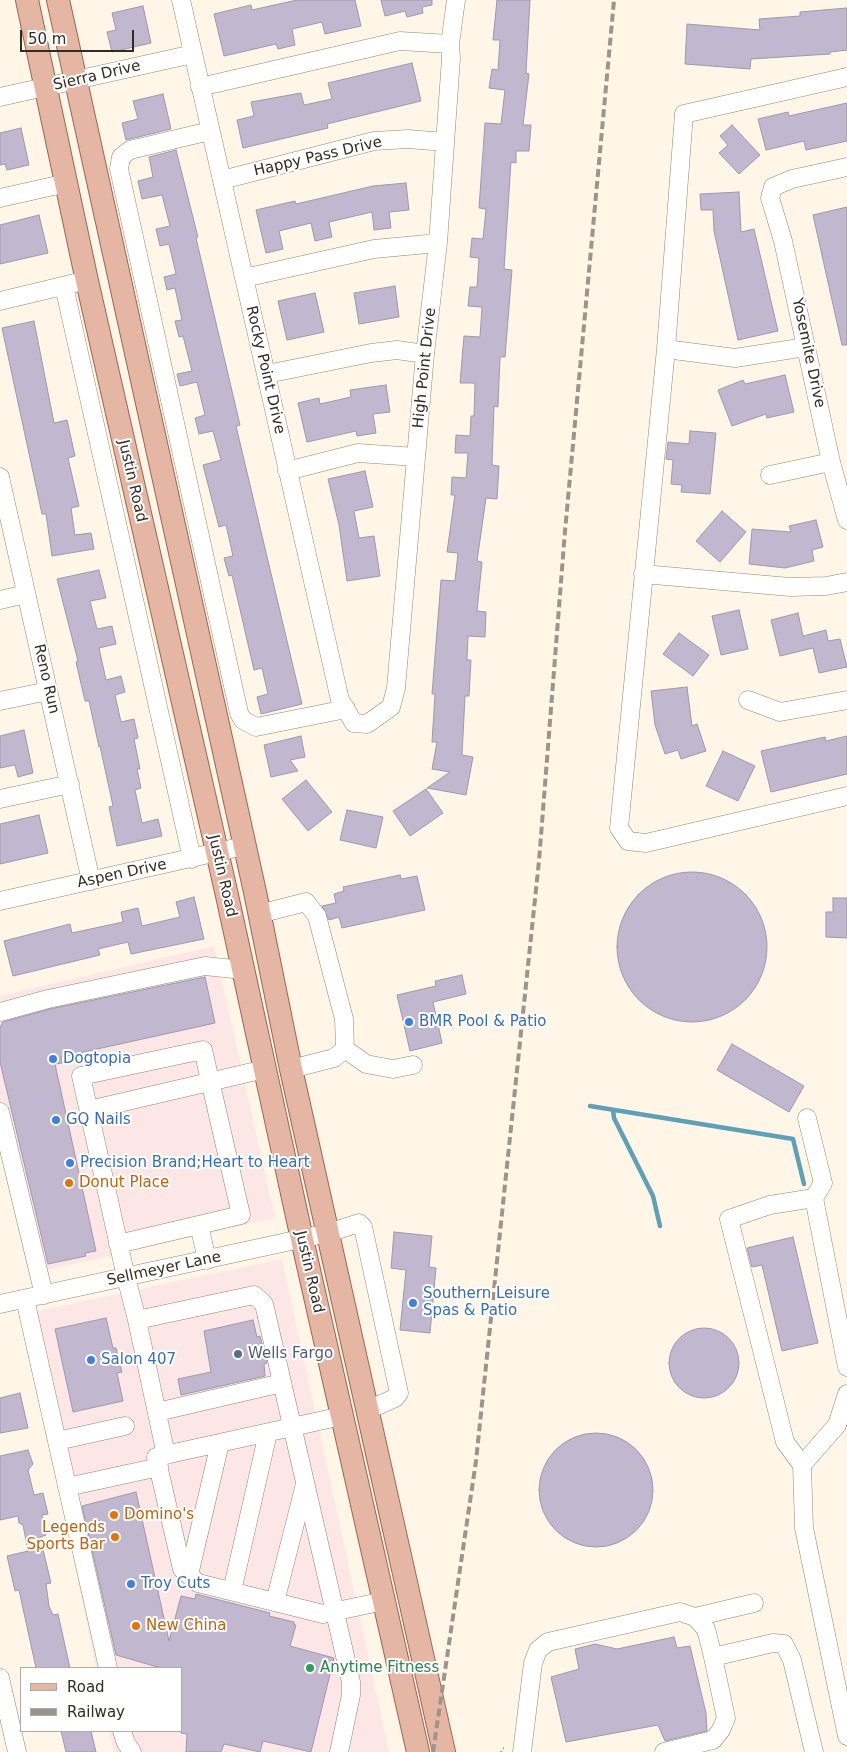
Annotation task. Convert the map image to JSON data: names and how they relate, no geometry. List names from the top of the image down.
{
  "streets": {
    "main road": ["Justin Road"],
    "street": [
      "Sierra Drive",
      "Happy Pass Drive",
      "Yosemite Drive",
      "High Point Drive",
      "Rocky Point Drive",
      "Reno Run",
      "Aspen Drive",
      "Sellmeyer Lane"
    ]
  },
  "crossings": [
    ["Sierra Drive", "Rocky Point Drive"],
    ["Sierra Drive", "Justin Road"],
    ["Happy Pass Drive", "High Point Drive"],
    ["Happy Pass Drive", "Rocky Point Drive"],
    ["High Point Drive", "Rocky Point Drive"],
    ["Justin Road", "Aspen Drive"],
    ["Justin Road", "Sellmeyer Lane"],
    ["Reno Run", "Aspen Drive"]
  ],
  "places": [
    "BMR Pool & Patio",
    "Dogtopia",
    "GQ Nails",
    "Precision Brand;Heart to Heart",
    "Donut Place",
    "Southern Leisure Spas & Patio",
    "Wells Fargo",
    "Salon 407",
    "Domino's",
    "Legends Sports Bar",
    "Troy Cuts",
    "New China",
    "Anytime Fitness"
  ],
  "legend": ["Road", "Railway"],
  "scale_bar": "50 m"
}
